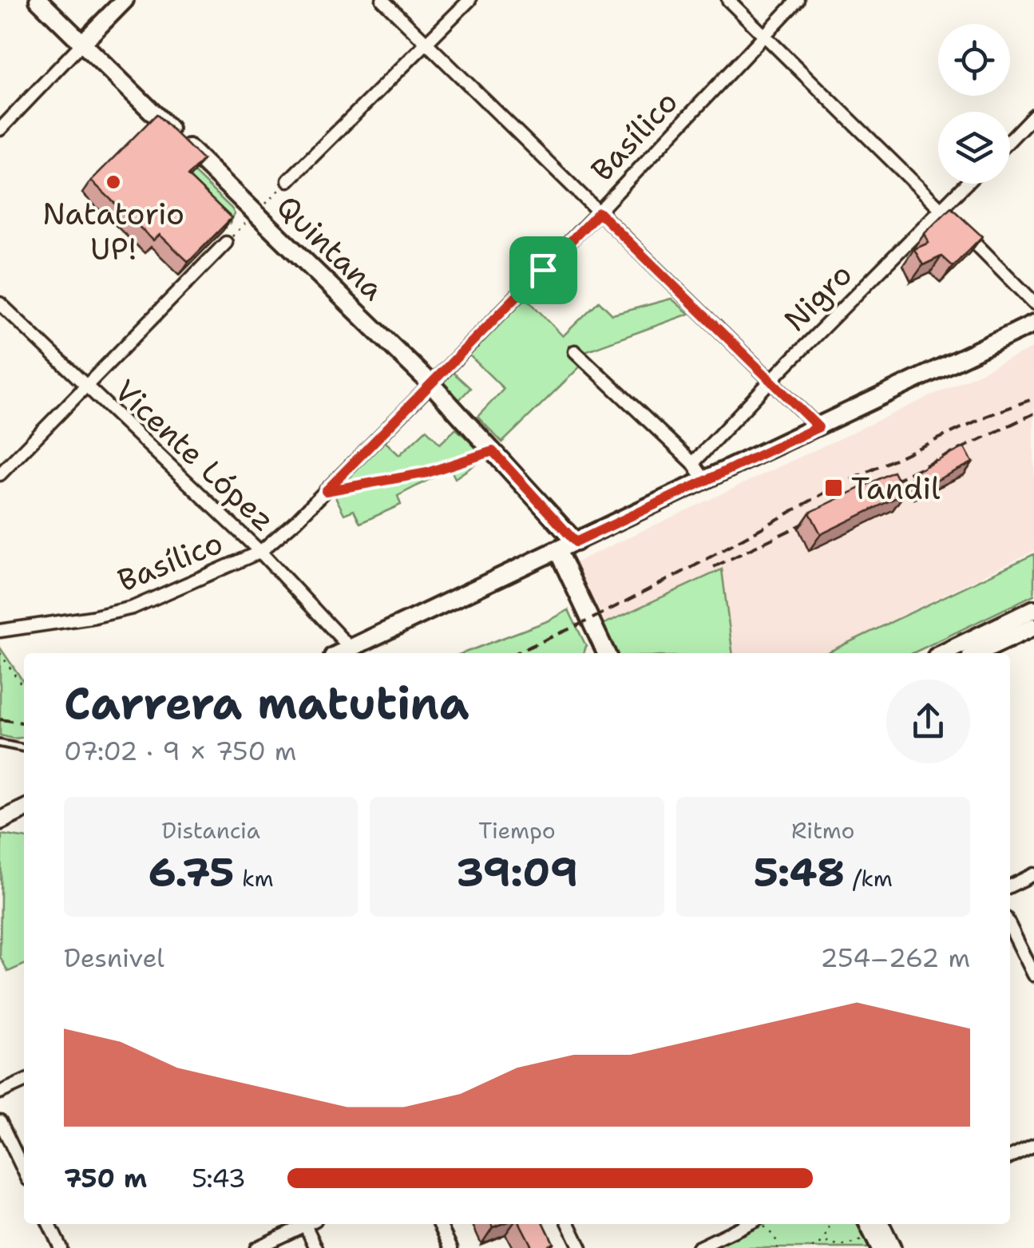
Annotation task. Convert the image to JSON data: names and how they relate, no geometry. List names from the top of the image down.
{
  "streets": {
    "street": [
      "Basílico",
      "Quintana",
      "Nigro",
      "Vicente López"
    ]
  },
  "crossings": [
    ["Basílico", "Quintana"],
    ["Basílico", "Vicente López"]
  ],
  "places": {
    "other": ["Natatorio UP!"],
    "transit": ["Tandil"]
  },
  "page": {
    "heading": ["Carrera matutina", "07:02 · 9 × 750 m"],
    "stats": [
      ["Distancia", "6.75 km"],
      ["Tiempo", "39:09"],
      ["Ritmo", "5:48 /km"]
    ],
    "chart": ["Desnivel", "254–262 m"],
    "list": [
      {
        "name": "750 m",
        "note": "5:43"
      }
    ]
  }
}
